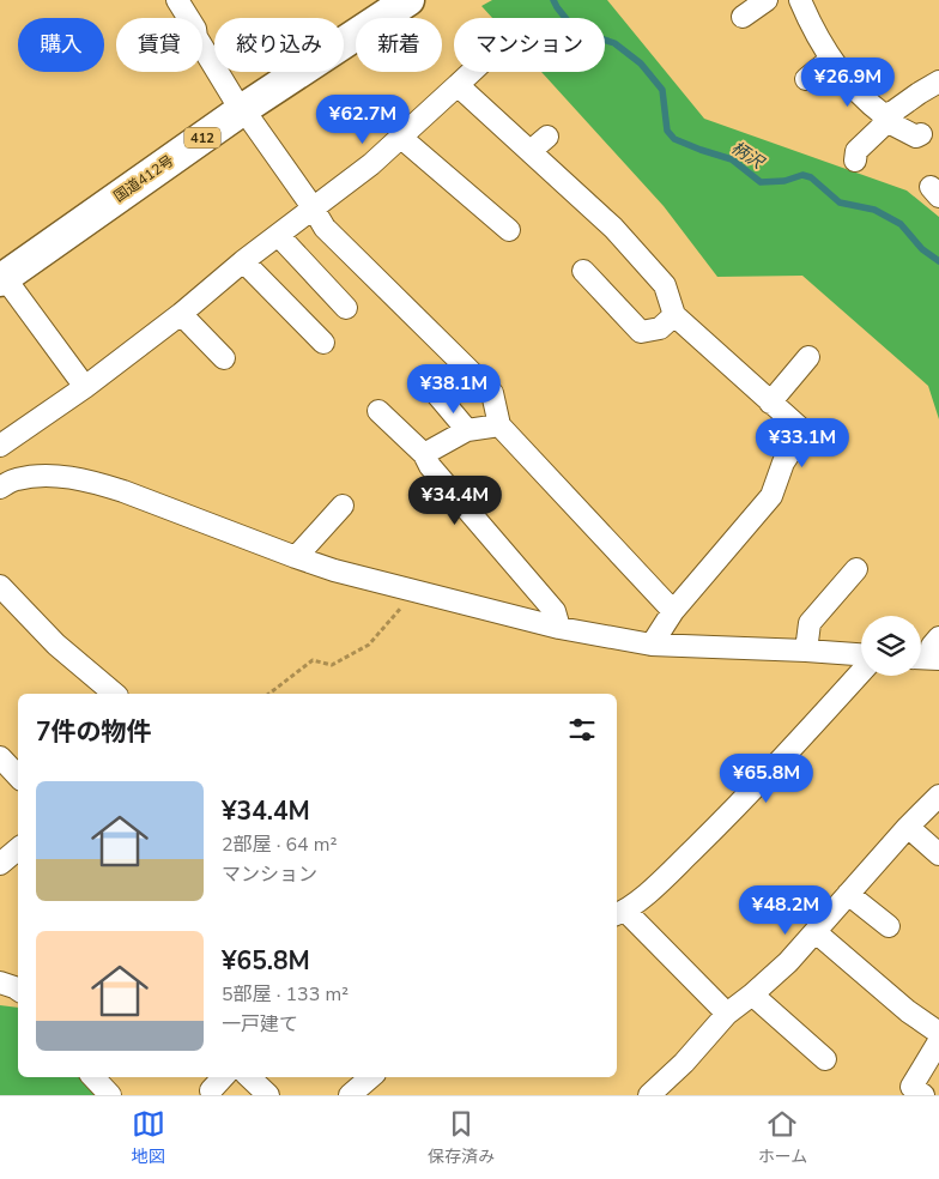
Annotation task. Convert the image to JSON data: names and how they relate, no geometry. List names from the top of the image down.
{
  "streets": {
    "highway": ["412", "国道412号"]
  },
  "water": ["柄沢"],
  "page": {
    "chip": [
      "購入",
      "賃貸",
      "絞り込み",
      "新着",
      "マンション"
    ],
    "price": [
      "¥26.9M",
      "¥62.7M",
      "¥38.1M",
      "¥33.1M",
      "¥34.4M",
      "¥65.8M",
      "¥48.2M"
    ],
    "heading": "7件の物件",
    "list": [
      {
        "name": "¥34.4M",
        "note": "2部屋 · 64 m² · マンション"
      },
      {
        "name": "¥65.8M",
        "note": "5部屋 · 133 m² · 一戸建て"
      }
    ],
    "tabs": ["地図", "保存済み", "ホーム"]
  }
}
